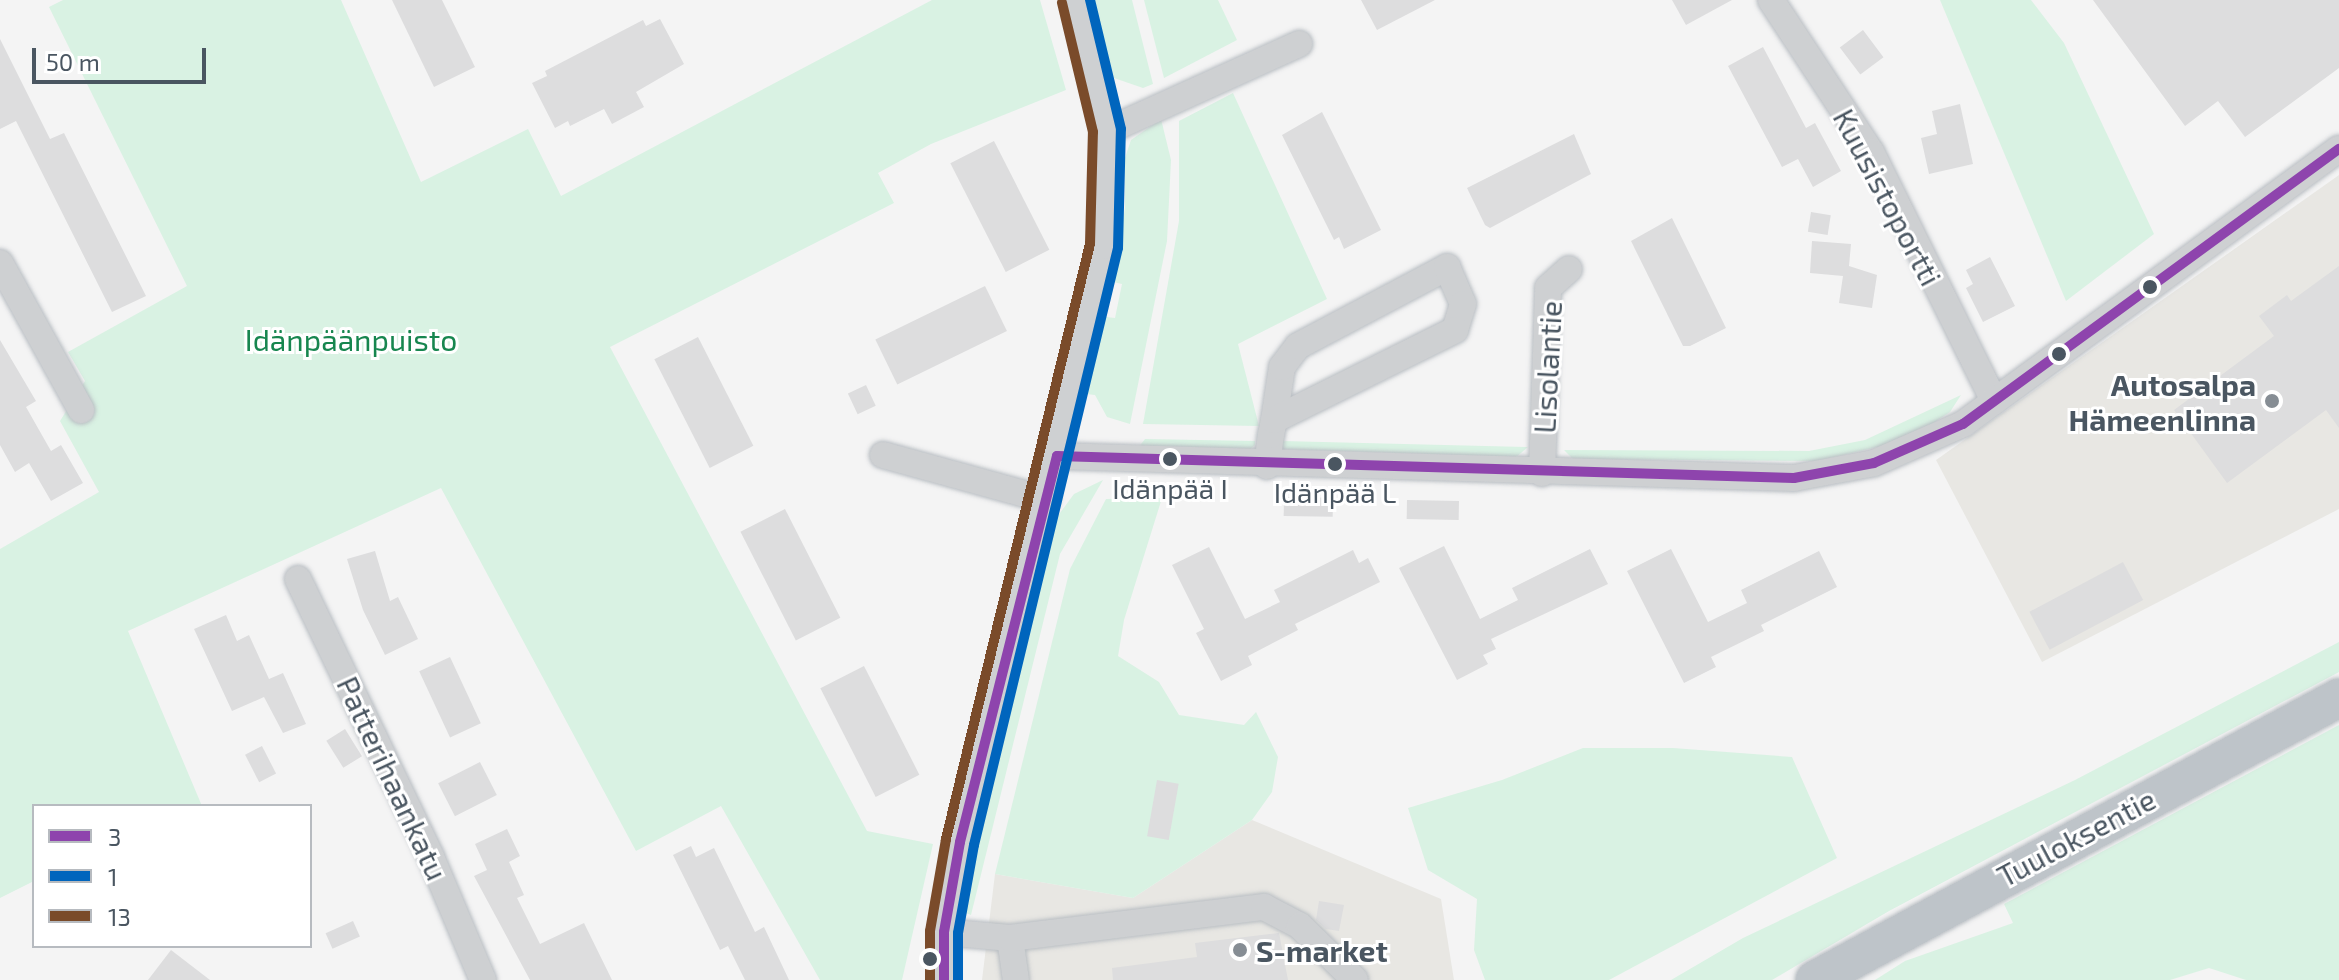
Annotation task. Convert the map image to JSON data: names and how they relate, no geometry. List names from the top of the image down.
{
  "streets": {
    "highway": ["Tuuloksentie"],
    "street": ["Kuusistoportti", "Lisolantie", "Patterihaankatu"]
  },
  "parks": ["Idänpäänpuisto"],
  "places": [
    "Autosalpa Hämeenlinna",
    "Idänpää I",
    "Idänpää L",
    "S-market"
  ],
  "lines": ["transit line 1", "transit line 13", "transit line 3"],
  "legend": ["3", "1", "13"],
  "scale_bar": "50 m"
}
